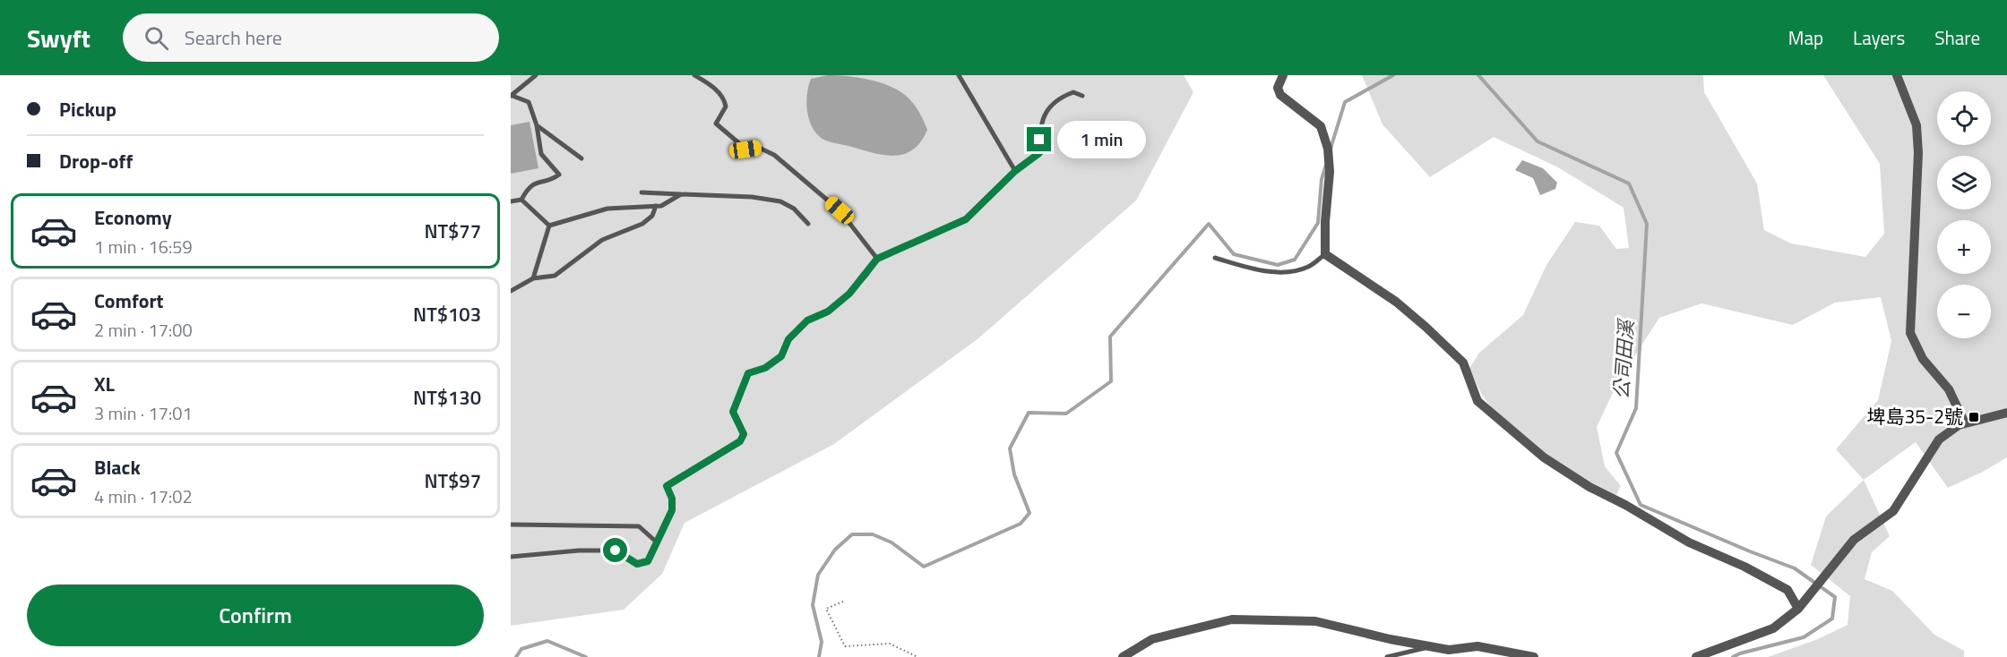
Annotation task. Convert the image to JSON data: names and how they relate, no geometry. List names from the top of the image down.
{
  "water": ["公司田溪"],
  "places": {
    "transit": ["埤島35-2號"]
  },
  "page": {
    "header": "Swyft",
    "search": "Search here",
    "nav": ["Map", "Layers", "Share"],
    "banner": ["Pickup", "Drop-off"],
    "map_buttons": ["+", "−"],
    "bubble": "1 min",
    "list": [
      {
        "name": "Economy",
        "note": "1 min · 16:59",
        "value": "NT$77"
      },
      {
        "name": "Comfort",
        "note": "2 min · 17:00",
        "value": "NT$103"
      },
      {
        "name": "XL",
        "note": "3 min · 17:01",
        "value": "NT$130"
      },
      {
        "name": "Black",
        "note": "4 min · 17:02",
        "value": "NT$97"
      }
    ],
    "buttons": "Confirm"
  }
}
